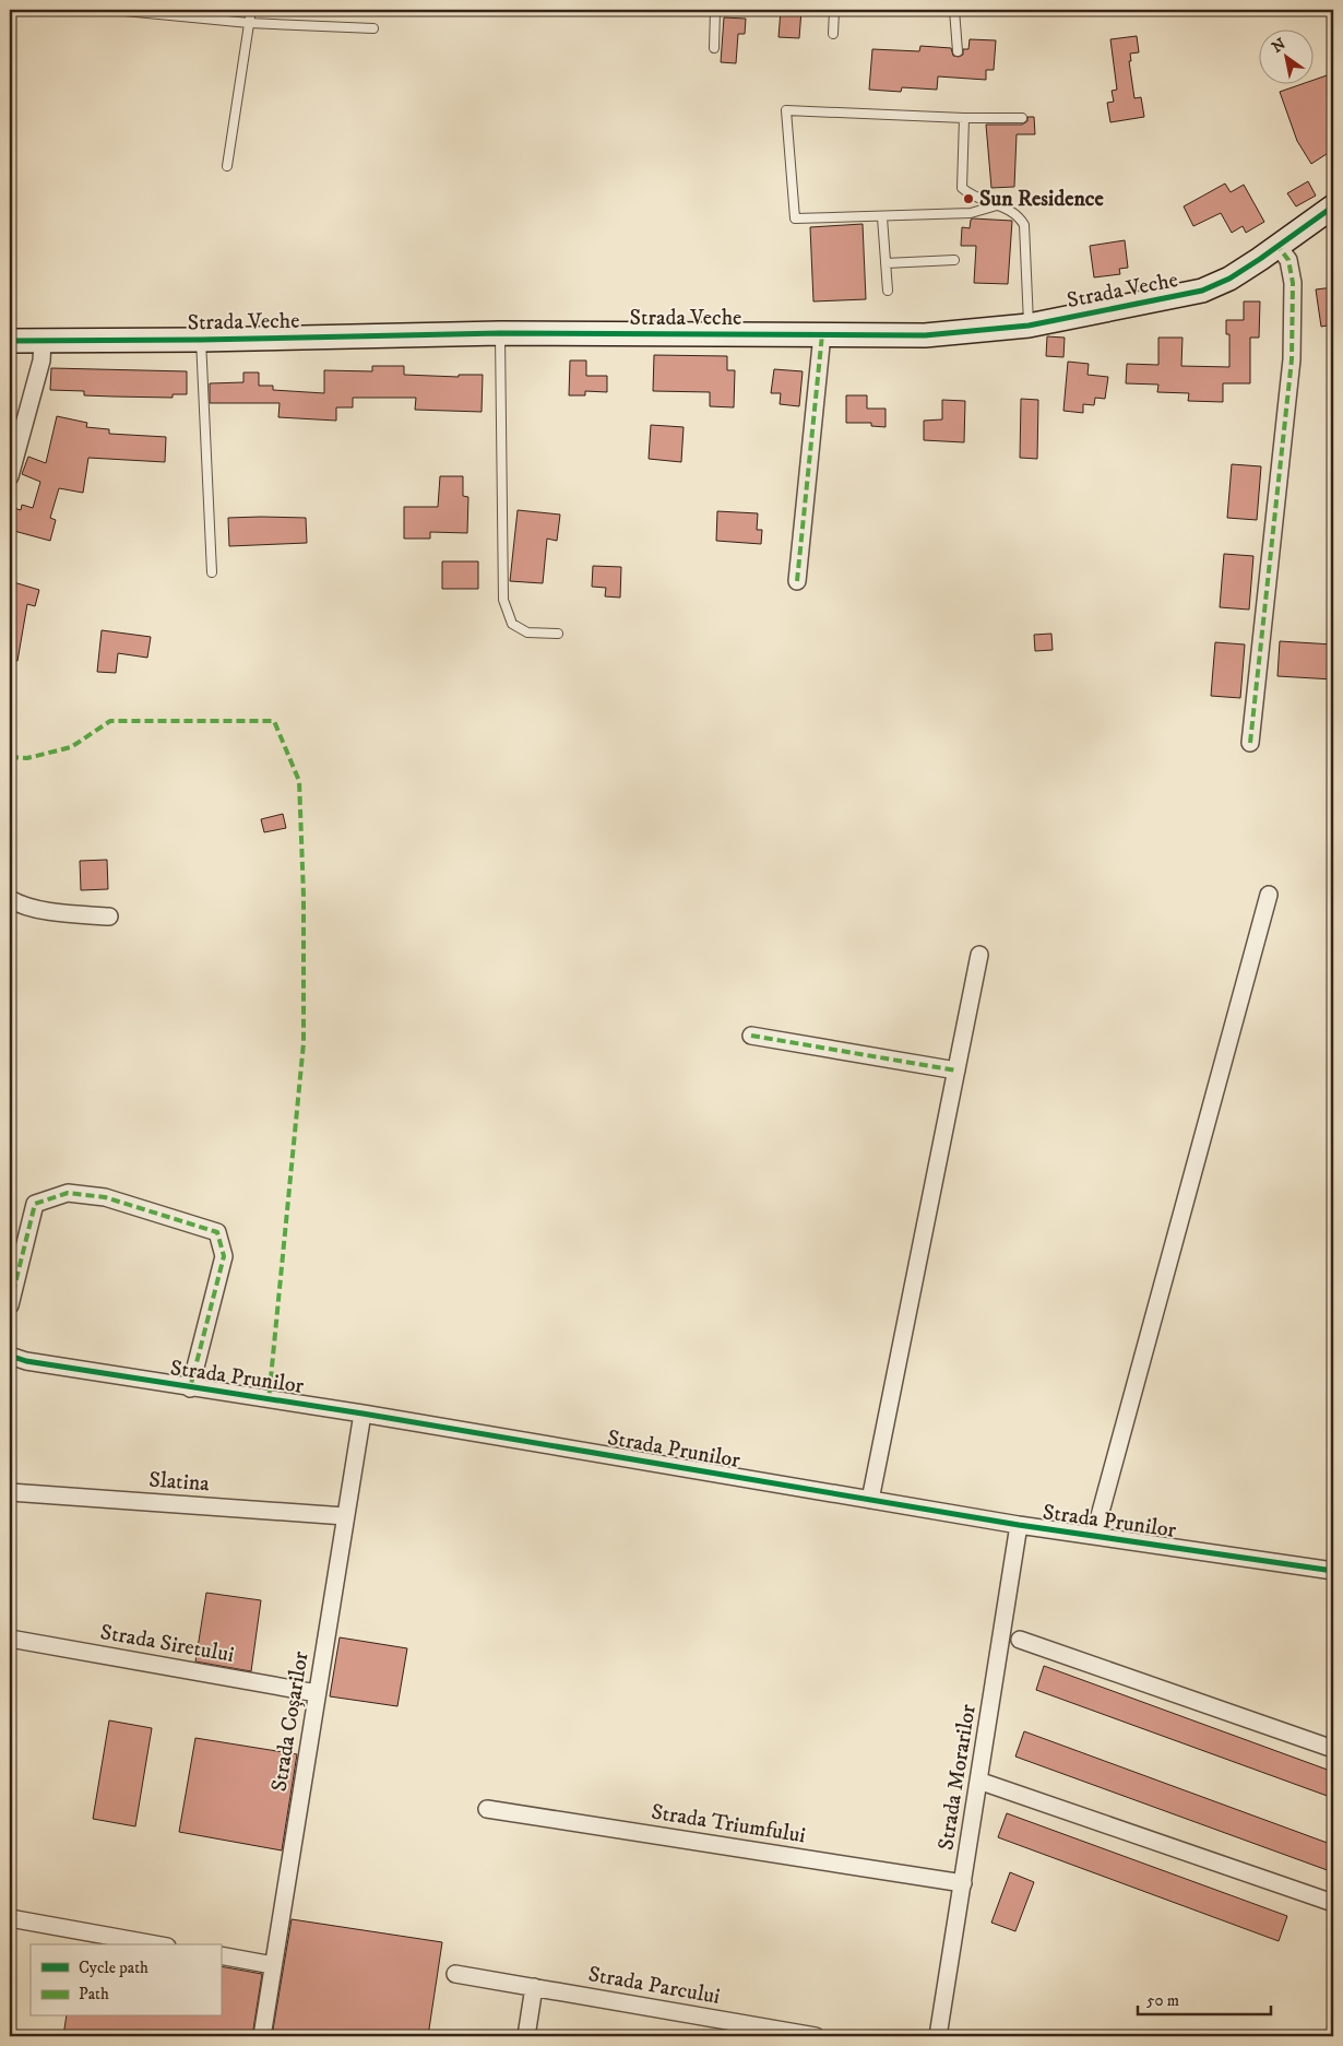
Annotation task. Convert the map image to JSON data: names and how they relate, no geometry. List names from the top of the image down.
{
  "streets": {
    "street": [
      "Strada Veche",
      "Strada Prunilor",
      "Slatina",
      "Strada Siretului",
      "Strada Coșarilor",
      "Strada Morarilor",
      "Strada Triumfului",
      "Strada Parcului"
    ]
  },
  "crossings": [
    ["Strada Prunilor", "Strada Coșarilor"],
    ["Strada Prunilor", "Strada Morarilor"],
    ["Slatina", "Strada Coșarilor"],
    ["Strada Siretului", "Strada Coșarilor"],
    ["Strada Morarilor", "Strada Triumfului"]
  ],
  "places": ["Sun Residence"],
  "legend": ["Cycle path", "Path"],
  "scale_bar": "50 m",
  "north": "top left"
}
